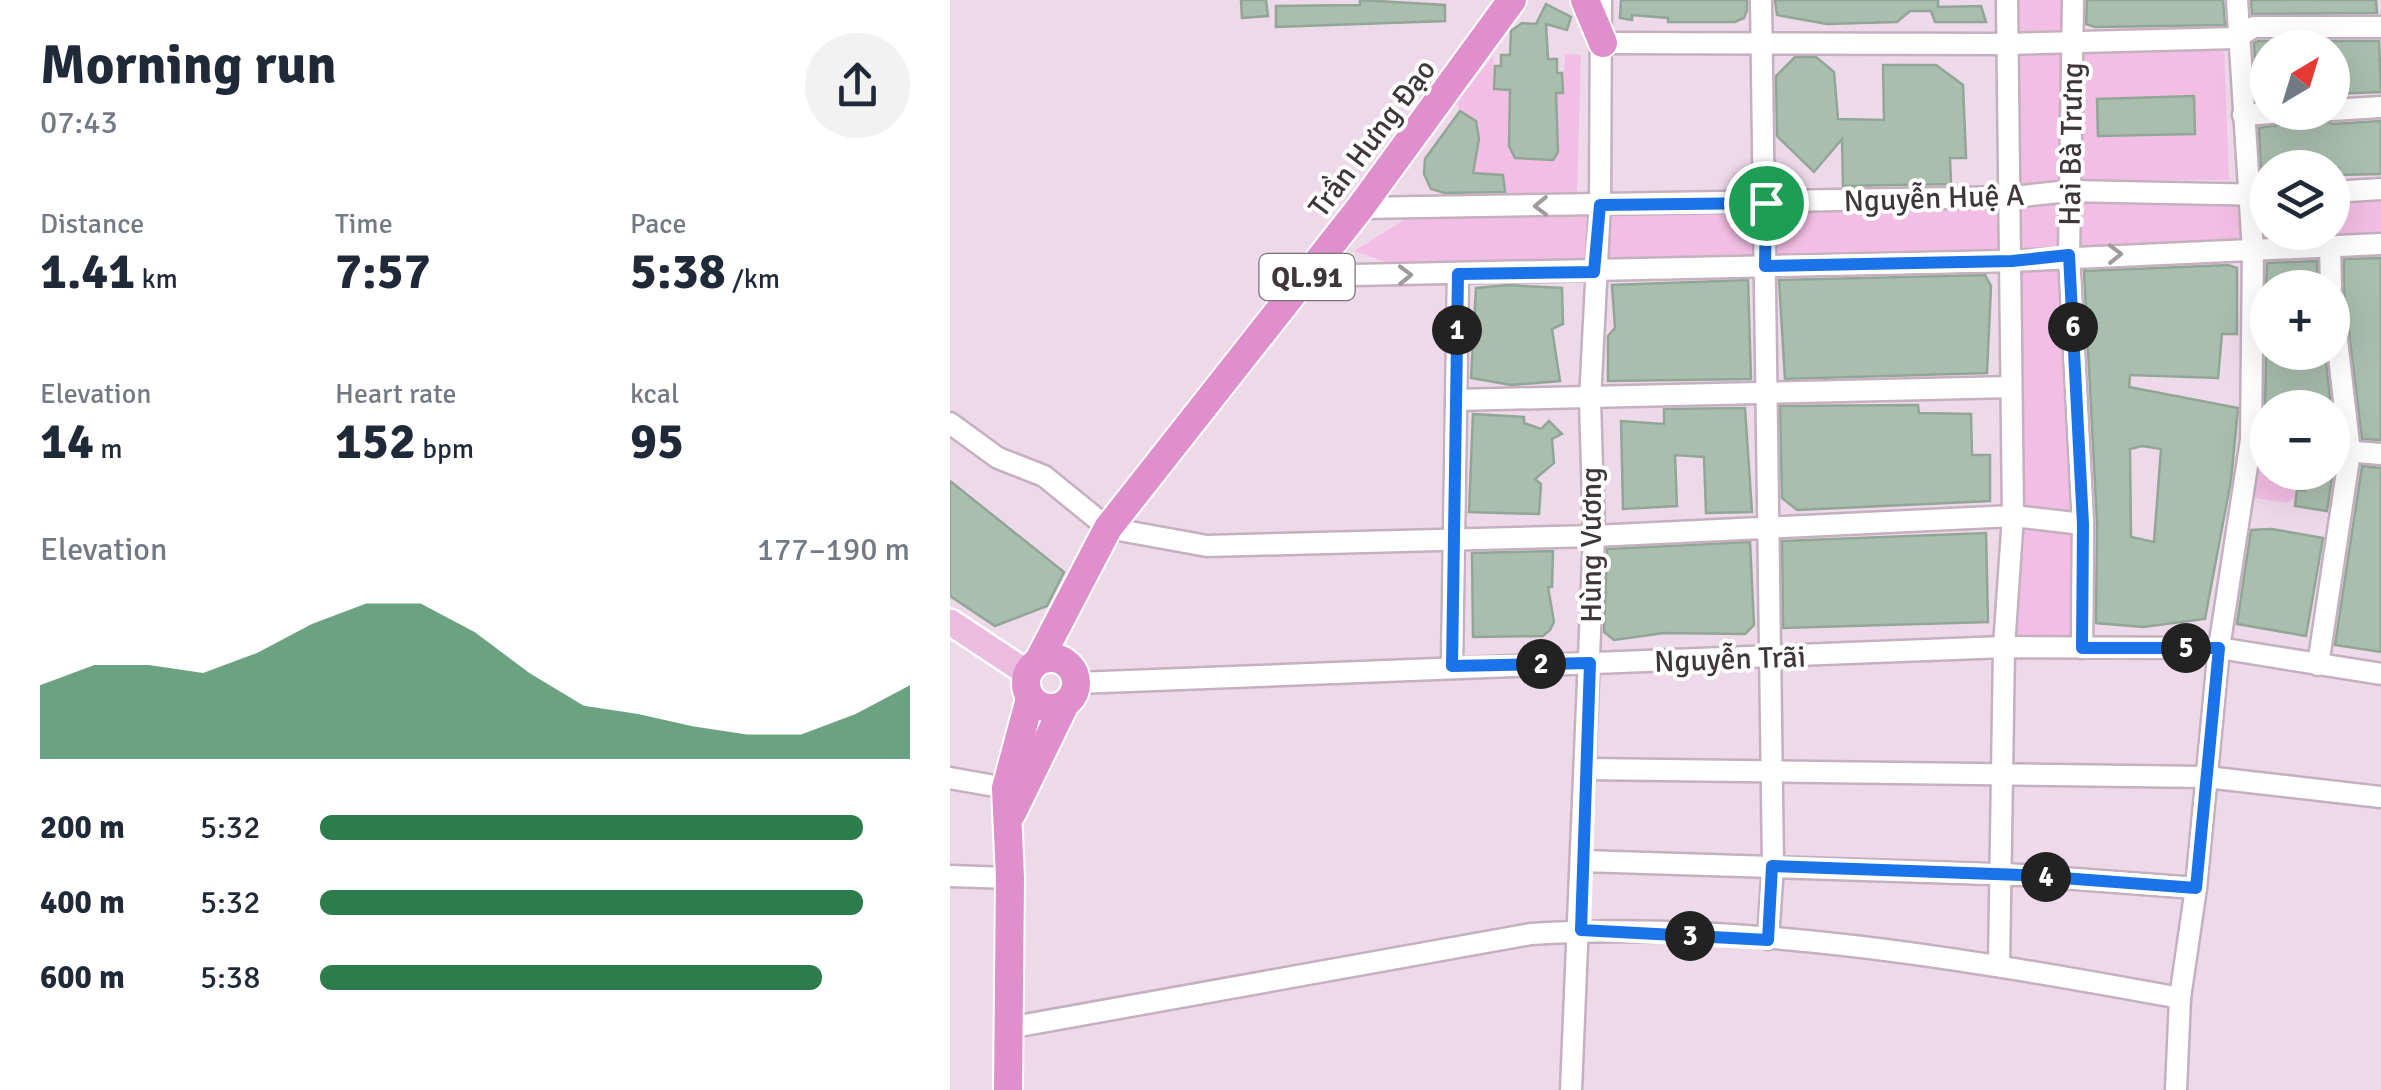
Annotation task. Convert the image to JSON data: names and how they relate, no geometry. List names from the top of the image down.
{
  "streets": {
    "highway": ["Trần Hưng Đạo", "QL.91"],
    "street": [
      "Hai Bà Trưng",
      "Nguyễn Huệ A",
      "Hùng Vương",
      "Nguyễn Trãi"
    ]
  },
  "crossings": [
    ["Trần Hưng Đạo", "Nguyễn Huệ A"],
    ["Trần Hưng Đạo", "QL.91"],
    ["Trần Hưng Đạo", "Nguyễn Trãi"],
    ["Hai Bà Trưng", "Nguyễn Huệ A"],
    ["Hai Bà Trưng", "Nguyễn Trãi"],
    ["Nguyễn Huệ A", "Hùng Vương"],
    ["Hùng Vương", "Nguyễn Trãi"]
  ],
  "north": "top right",
  "page": {
    "heading": ["Morning run", "07:43"],
    "map_buttons": ["+", "−"],
    "stats": [
      ["Distance", "1.41 km"],
      ["Time", "7:57"],
      ["Pace", "5:38 /km"],
      ["Elevation", "14 m"],
      ["Heart rate", "152 bpm"],
      ["kcal", "95"]
    ],
    "pins": [
      "6",
      "1",
      "5",
      "2",
      "4",
      "3"
    ],
    "chart": ["Elevation", "177–190 m"],
    "list": [
      {
        "name": "200 m",
        "note": "5:32"
      },
      {
        "name": "400 m",
        "note": "5:32"
      },
      {
        "name": "600 m",
        "note": "5:38"
      }
    ]
  }
}
